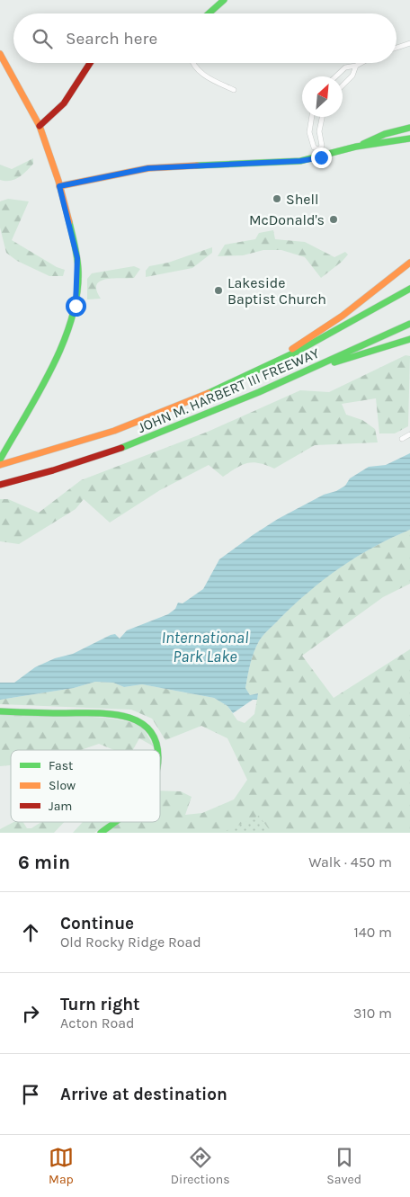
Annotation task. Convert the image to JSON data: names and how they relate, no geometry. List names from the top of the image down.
{
  "streets": {
    "main road": ["JOHN M. HARBERT III FREEWAY"]
  },
  "water": ["International Park Lake"],
  "places": ["Shell", "McDonald's", "Lakeside Baptist Church"],
  "legend": ["Fast", "Slow", "Jam"],
  "north": "top right",
  "page": {
    "search": "Search here",
    "heading": ["6 min", "Walk · 450 m"],
    "list": [
      ["Continue", "Old Rocky Ridge Road", "140 m"],
      ["Turn right", "Acton Road", "310 m"],
      "Arrive at destination"
    ],
    "nav": ["Map", "Directions", "Saved"]
  }
}
